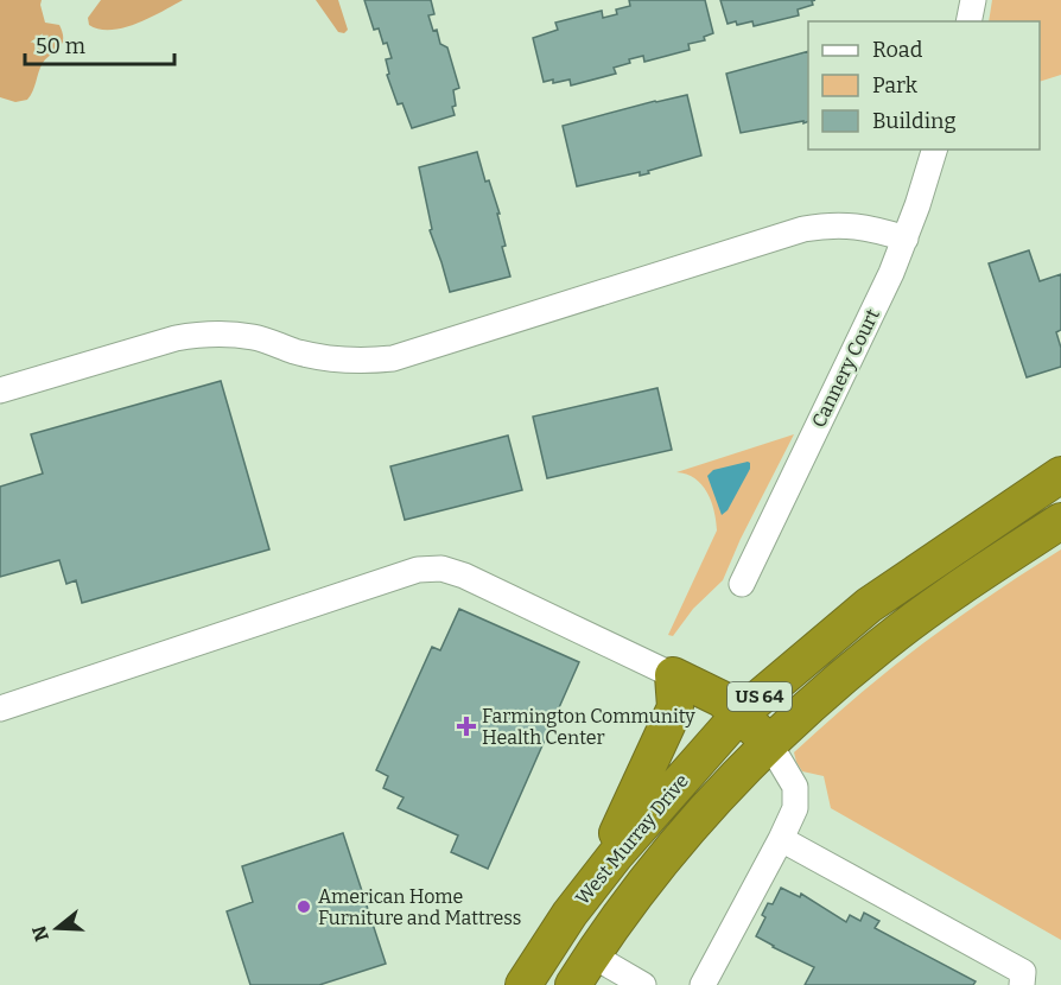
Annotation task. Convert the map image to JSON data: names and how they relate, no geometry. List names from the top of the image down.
{
  "streets": {
    "highway": ["US 64", "West Murray Drive"],
    "street": ["Cannery Court"]
  },
  "places": {
    "health": ["Farmington Community Health Center"],
    "other": ["American Home Furniture and Mattress"]
  },
  "legend": ["Road", "Park", "Building"],
  "scale_bar": "50 m",
  "north": "left"
}
